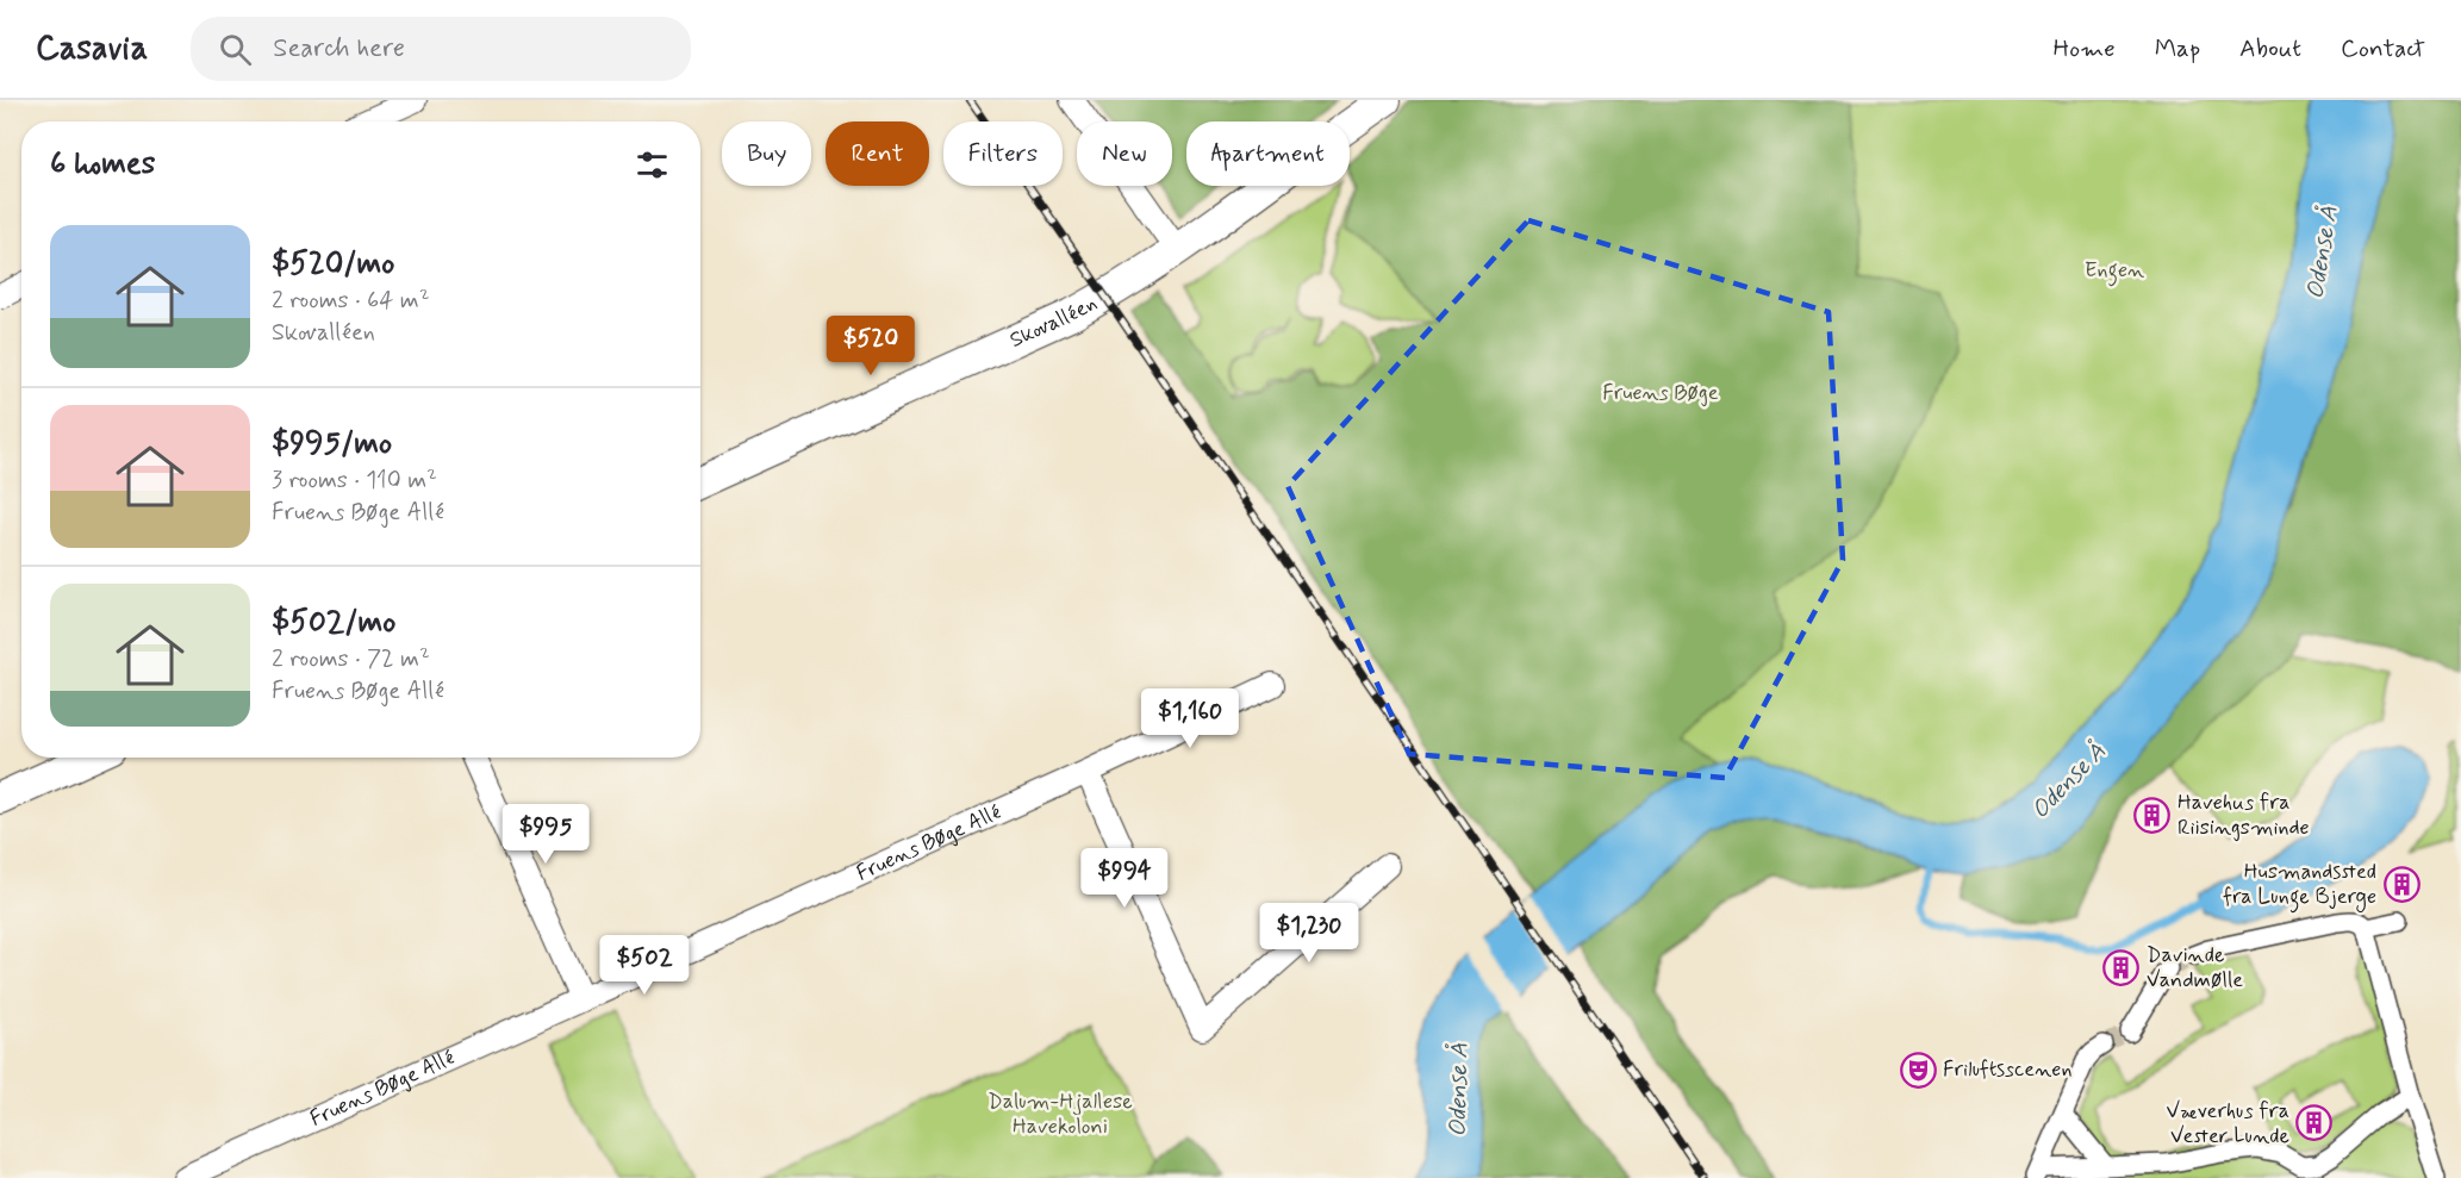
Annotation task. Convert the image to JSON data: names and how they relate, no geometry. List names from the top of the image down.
{
  "streets": {
    "street": ["Skovalléen", "Fruens Bøge Allé"]
  },
  "water": ["Odense Å"],
  "parks": ["Engen", "Fruens Bøge", "Dalum-Hjallese Havekoloni"],
  "places": {
    "building": [
      "Havehus fra Riisingsminde",
      "Husmandssted fra Lunge Bjerge",
      "Davinde Vandmølle",
      "Væverhus fra Vester Lunde"
    ],
    "theatre": ["Friluftsscenen"]
  },
  "page": {
    "header": "Casavia",
    "search": "Search here",
    "nav": [
      "Home",
      "Map",
      "About",
      "Contact"
    ],
    "chip": [
      "Buy",
      "Rent",
      "Filters",
      "New",
      "Apartment"
    ],
    "heading": "6 homes",
    "list": [
      {
        "name": "$520/mo",
        "note": "2 rooms · 64 m² · Skovalléen"
      },
      {
        "name": "$995/mo",
        "note": "3 rooms · 110 m² · Fruens Bøge Allé"
      },
      {
        "name": "$502/mo",
        "note": "2 rooms · 72 m² · Fruens Bøge Allé"
      }
    ],
    "price": [
      "$520",
      "$1,160",
      "$995",
      "$994",
      "$1,230",
      "$502"
    ]
  }
}
